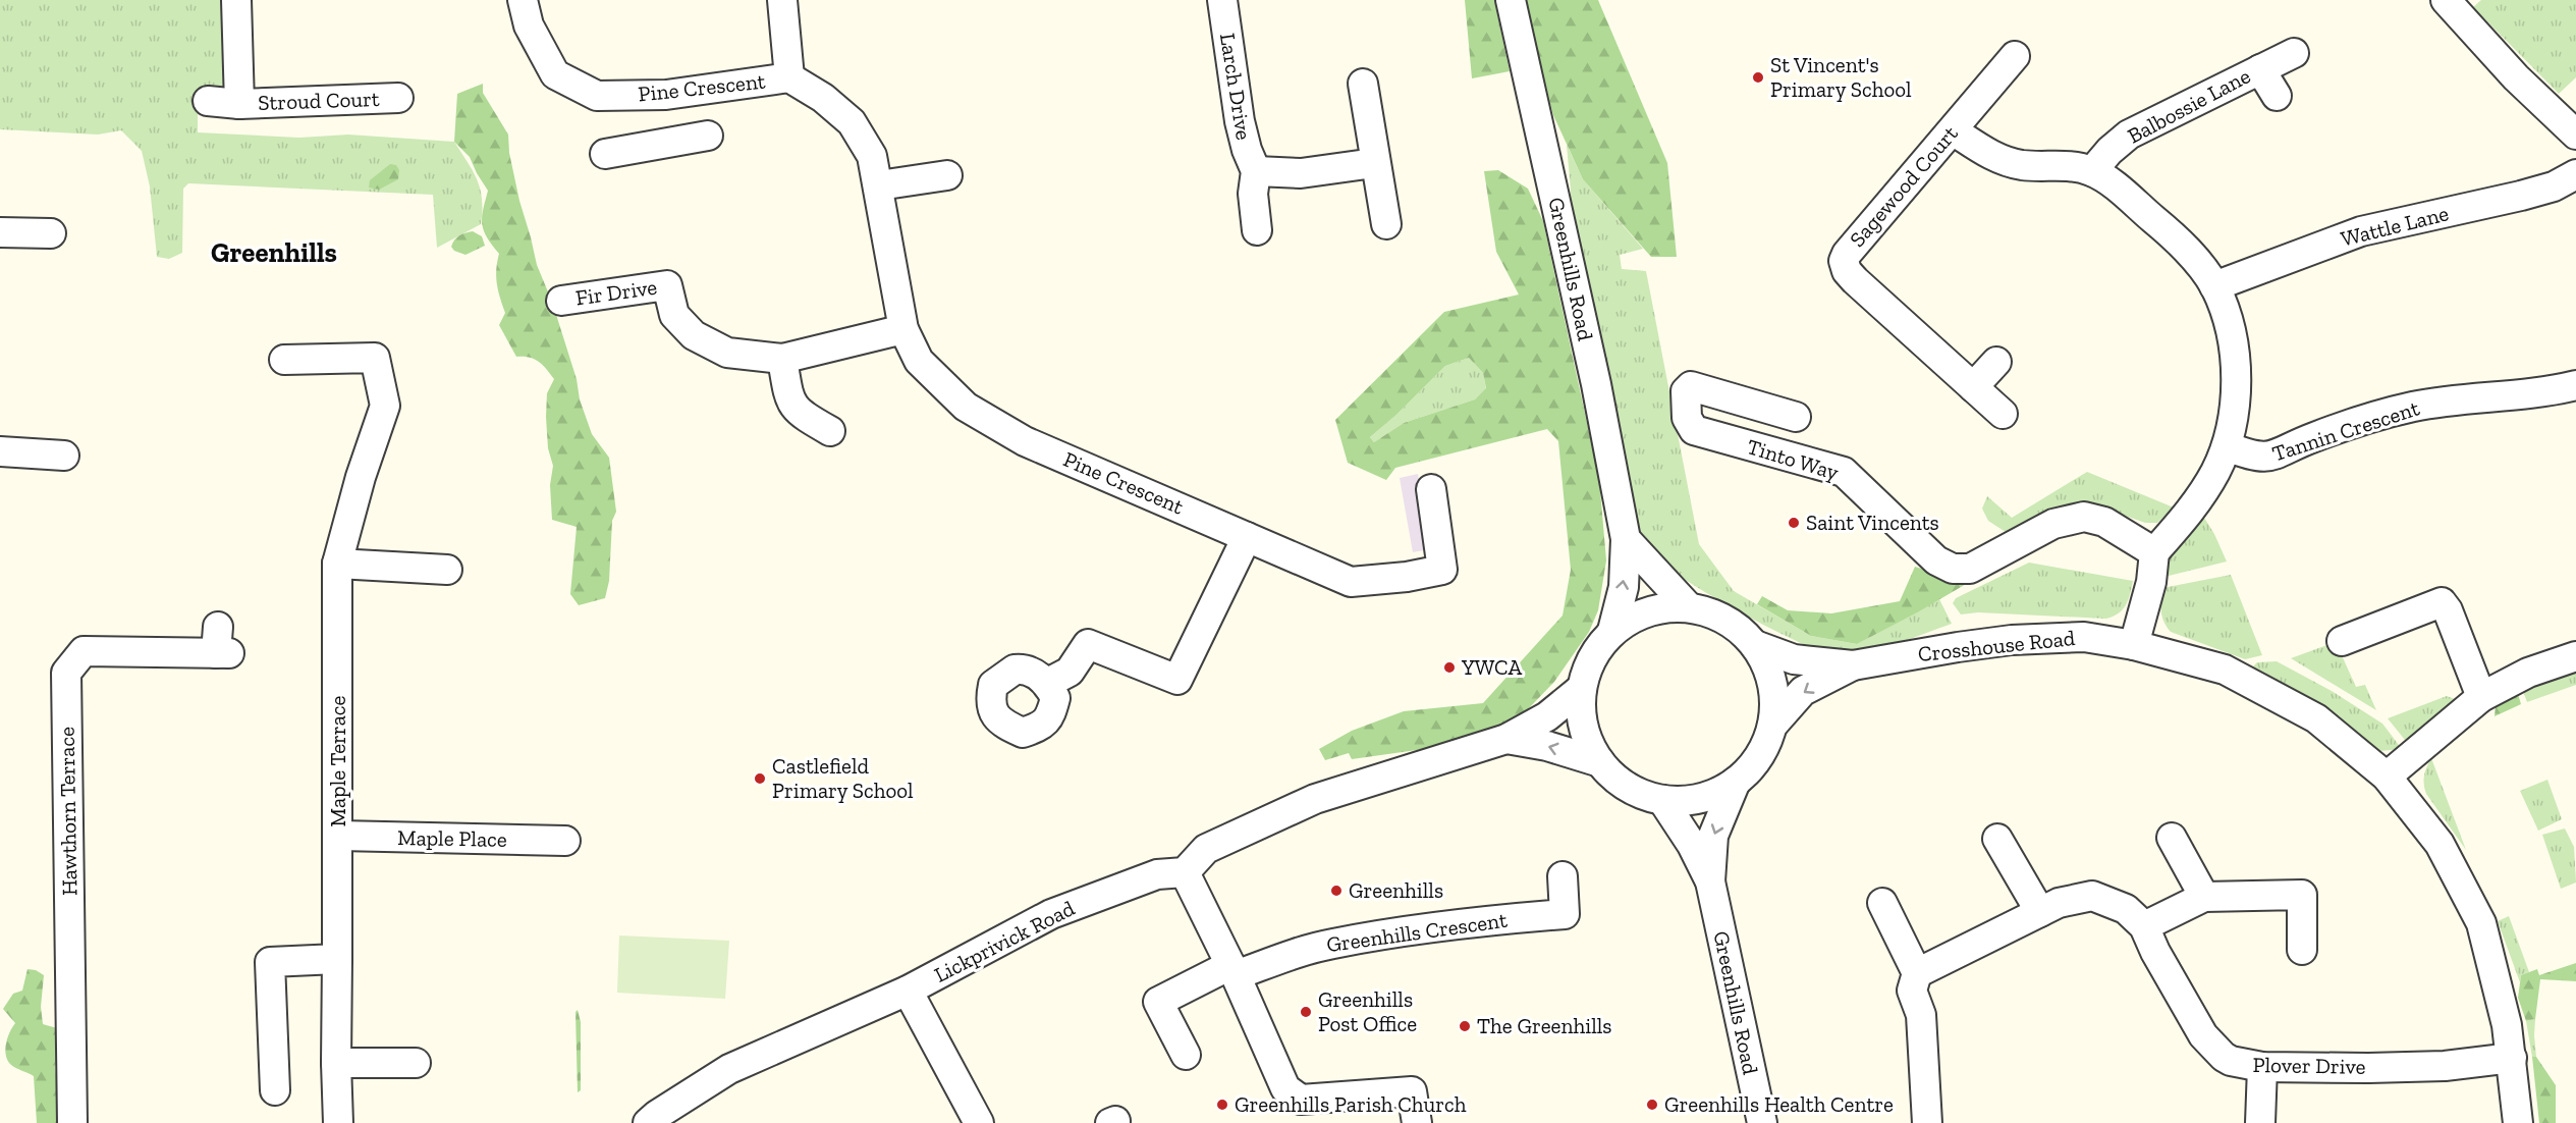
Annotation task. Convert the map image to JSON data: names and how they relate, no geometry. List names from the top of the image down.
{
  "streets": {
    "street": [
      "Larch Drive",
      "Pine Crescent",
      "Stroud Court",
      "Balbossie Lane",
      "Sagewood Court",
      "Wattle Lane",
      "Greenhills Road",
      "Fir Drive",
      "Tannin Crescent",
      "Tinto Way",
      "Crosshouse Road",
      "Maple Terrace",
      "Hawthorn Terrace",
      "Maple Place",
      "Greenhills Crescent",
      "Lickprivick Road",
      "Plover Drive"
    ]
  },
  "crossings": [
    ["Pine Crescent", "Fir Drive"],
    ["Greenhills Road", "Crosshouse Road"],
    ["Crosshouse Road", "Plover Drive"],
    ["Maple Terrace", "Maple Place"]
  ],
  "districts": ["Greenhills"],
  "places": [
    "St Vincent's Primary School",
    "Saint Vincents",
    "YWCA",
    "Castlefield Primary School",
    "Greenhills",
    "Greenhills Post Office",
    "The Greenhills",
    "Greenhills Parish Church",
    "Greenhills Health Centre"
  ]
}
